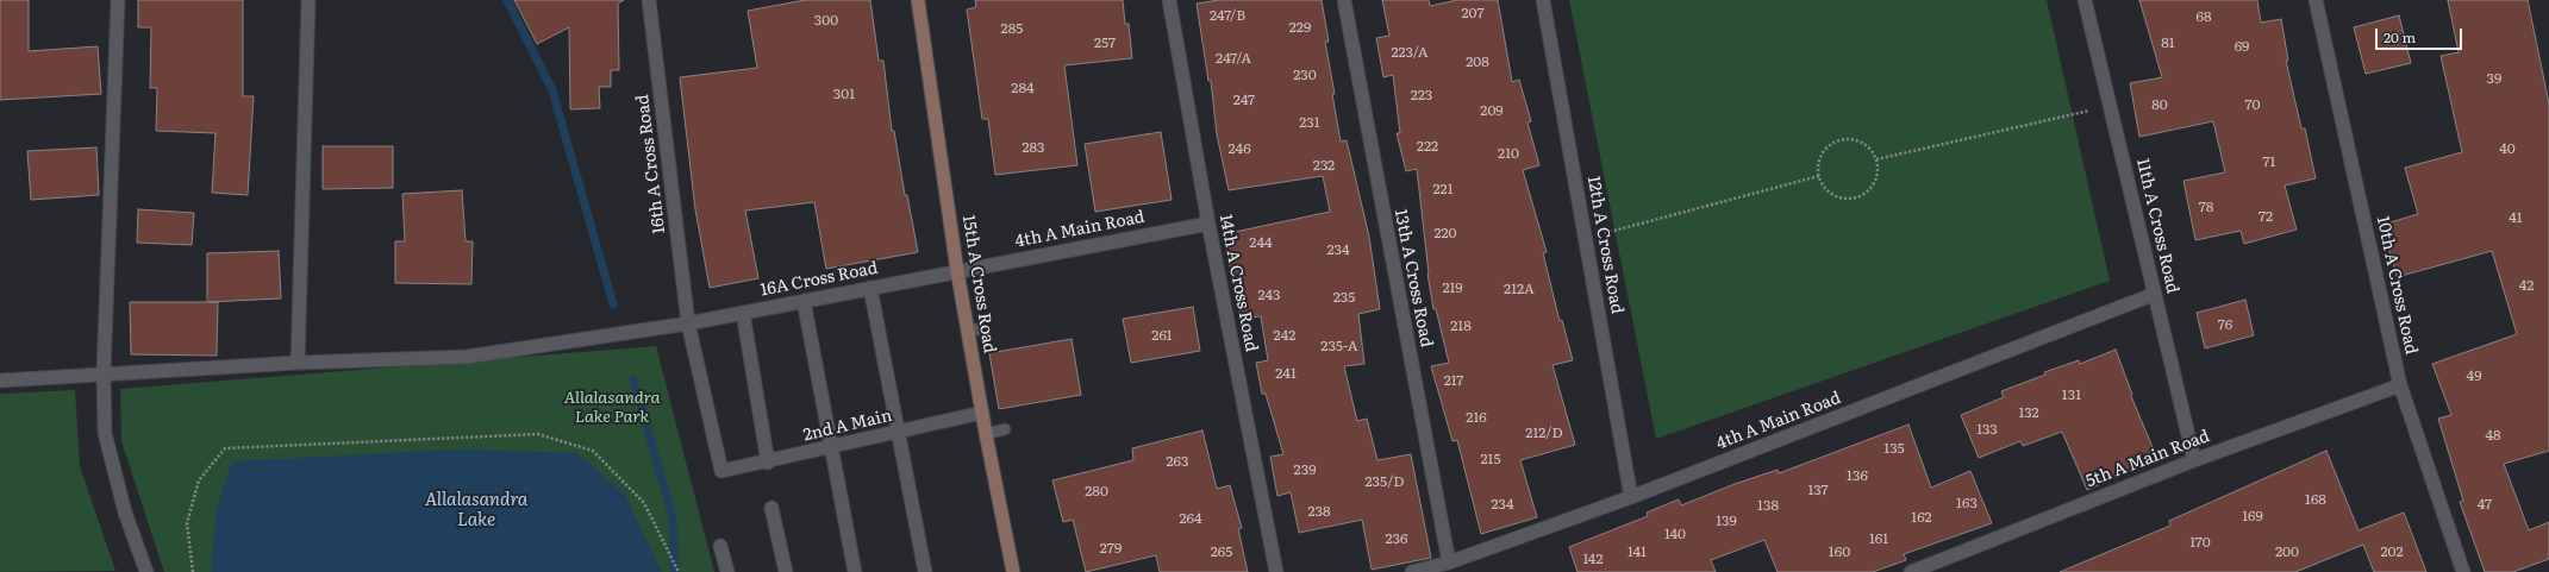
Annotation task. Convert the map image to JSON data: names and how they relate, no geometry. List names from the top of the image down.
{
  "streets": {
    "main road": ["15th A Cross Road"],
    "street": [
      "16th A Cross Road",
      "11th A Cross Road",
      "4th A Main Road",
      "12th A Cross Road",
      "13th A Cross Road",
      "16A Cross Road",
      "14th A Cross Road",
      "10th A Cross Road",
      "2nd A Main",
      "5th A Main Road"
    ]
  },
  "crossings": [
    ["16th A Cross Road", "16A Cross Road"],
    ["16th A Cross Road", "2nd A Main"],
    ["11th A Cross Road", "4th A Main Road"],
    ["11th A Cross Road", "5th A Main Road"],
    ["4th A Main Road", "12th A Cross Road"],
    ["4th A Main Road", "13th A Cross Road"],
    ["4th A Main Road", "16A Cross Road"],
    ["4th A Main Road", "14th A Cross Road"],
    ["4th A Main Road", "15th A Cross Road"],
    ["16A Cross Road", "15th A Cross Road"],
    ["15th A Cross Road", "2nd A Main"],
    ["10th A Cross Road", "5th A Main Road"]
  ],
  "water": ["Allalasandra Lake"],
  "parks": ["Allalasandra Lake Park"],
  "house_numbers": [
    "207",
    "247/B",
    "68",
    "300",
    "229",
    "285",
    "257",
    "81",
    "69",
    "223/A",
    "247/A",
    "208",
    "230",
    "39",
    "284",
    "301",
    "223",
    "247",
    "80",
    "70",
    "209",
    "231",
    "222",
    "283",
    "246",
    "40",
    "210",
    "71",
    "232",
    "221",
    "78",
    "72",
    "41",
    "220",
    "244",
    "234",
    "42",
    "219",
    "212A",
    "243",
    "235",
    "76",
    "218",
    "261",
    "242",
    "235-A",
    "241",
    "49",
    "217",
    "131",
    "132",
    "216",
    "133",
    "212/D",
    "48",
    "135",
    "215",
    "263",
    "239",
    "136",
    "235/D",
    "137",
    "280",
    "168",
    "163",
    "234",
    "47",
    "138",
    "238",
    "169",
    "162",
    "264",
    "139",
    "140",
    "236",
    "161",
    "170",
    "279",
    "265",
    "141",
    "160",
    "200",
    "202",
    "142"
  ],
  "scale_bar": "20 m"
}
